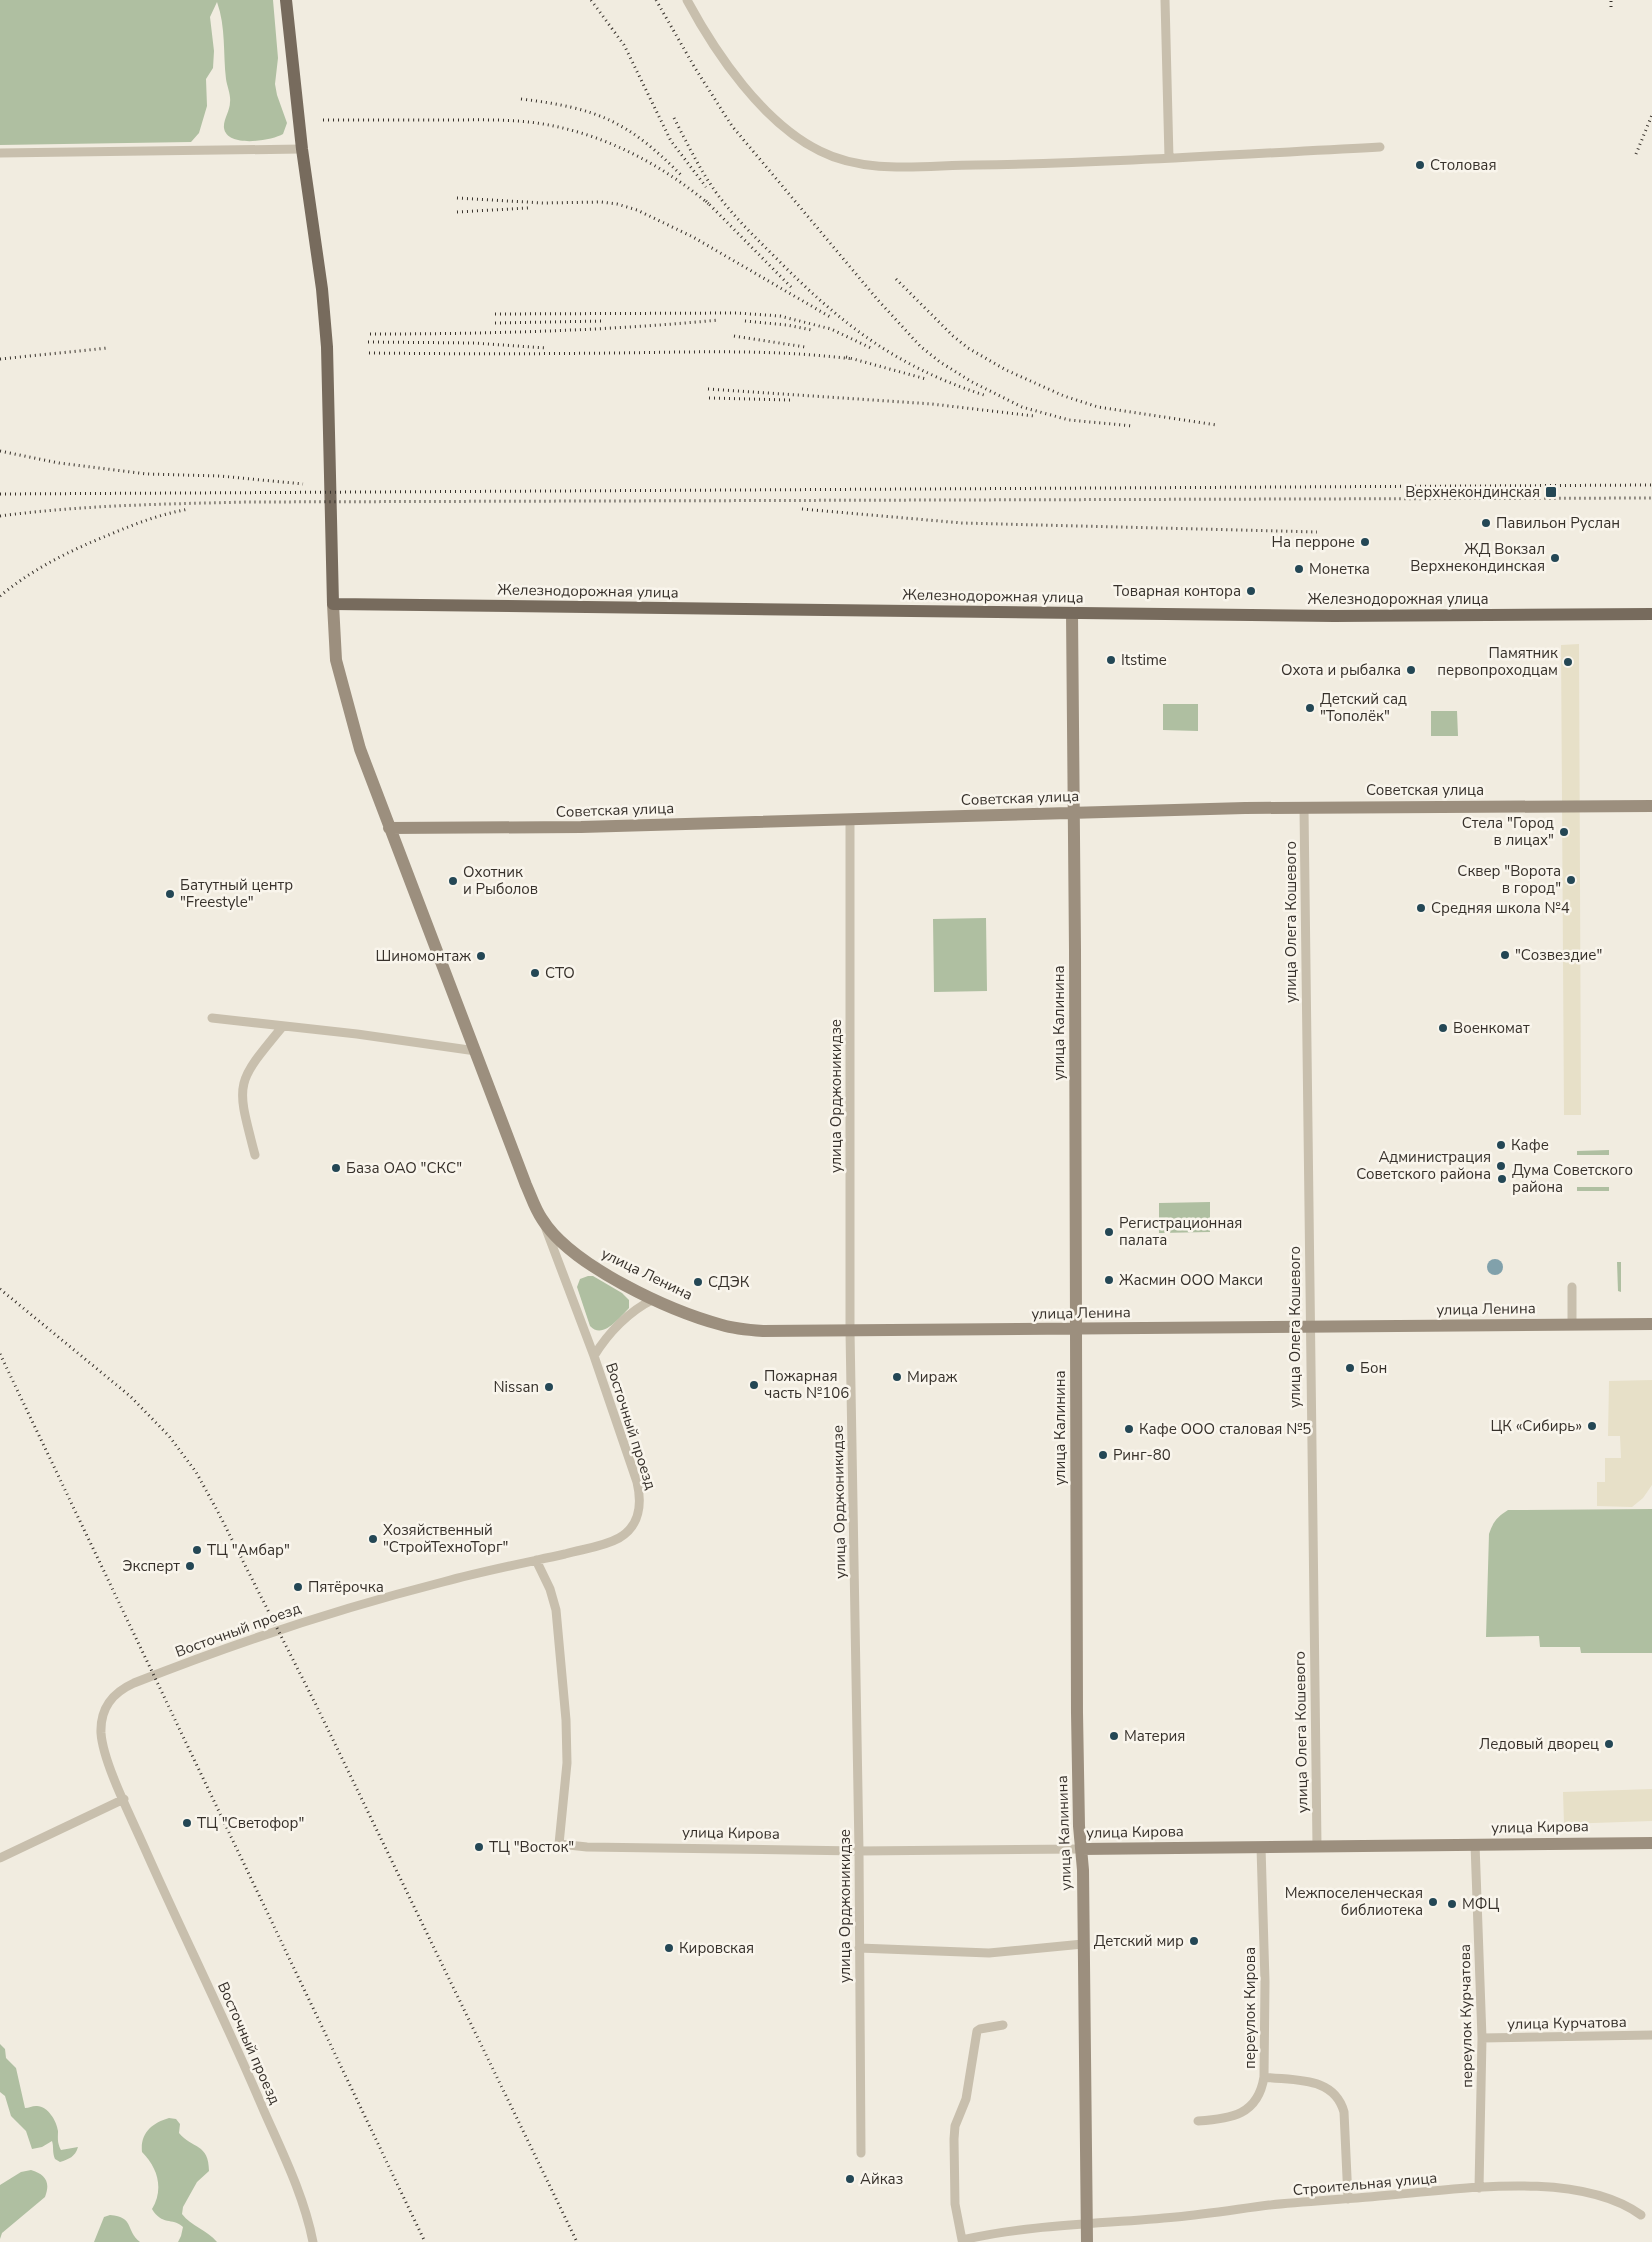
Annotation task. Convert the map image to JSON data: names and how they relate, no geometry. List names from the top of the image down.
{
  "streets": {
    "main road": ["Железнодорожная улица"],
    "street": [
      "Советская улица",
      "улица Олега Кошевого",
      "улица Калинина",
      "улица Орджоникидзе",
      "улица Ленина",
      "Восточный проезд",
      "улица Кирова",
      "переулок Кирова",
      "переулок Курчатова",
      "улица Курчатова",
      "Строительная улица"
    ]
  },
  "crossings": [
    ["Железнодорожная улица", "улица Калинина"],
    ["Железнодорожная улица", "улица Ленина"],
    ["Советская улица", "улица Олега Кошевого"],
    ["Советская улица", "улица Калинина"],
    ["Советская улица", "улица Орджоникидзе"],
    ["Советская улица", "улица Ленина"],
    ["улица Олега Кошевого", "улица Ленина"],
    ["улица Олега Кошевого", "улица Кирова"],
    ["улица Калинина", "улица Ленина"],
    ["улица Калинина", "улица Кирова"],
    ["улица Калинина", "Строительная улица"],
    ["улица Орджоникидзе", "улица Ленина"],
    ["улица Орджоникидзе", "улица Кирова"],
    ["улица Ленина", "Восточный проезд"],
    ["Восточный проезд", "улица Кирова"],
    ["улица Кирова", "переулок Кирова"],
    ["улица Кирова", "переулок Курчатова"],
    ["переулок Кирова", "Строительная улица"],
    ["переулок Курчатова", "улица Курчатова"],
    ["переулок Курчатова", "Строительная улица"]
  ],
  "places": {
    "other": [
      "Столовая",
      "Павильон Руслан",
      "На перроне",
      "ЖД Вокзал Верхнекондинская",
      "Монетка",
      "Товарная контора",
      "Itstime",
      "Памятник первопроходцам",
      "Охота и рыбалка",
      "Детский сад \"Тополёк\"",
      "Стела \"Город в лицах\"",
      "Сквер \"Ворота в город\"",
      "Охотник и Рыболов",
      "Батутный центр \"Freestyle\"",
      "Средняя школа №4",
      "\"Созвездие\"",
      "Шиномонтаж",
      "СТО",
      "Военкомат",
      "Кафе",
      "Администрация Советского района",
      "База ОАО \"СКС\"",
      "Дума Советского района",
      "Регистрационная палата",
      "Жасмин ООО Макси",
      "СДЭК",
      "Бон",
      "Мираж",
      "Пожарная часть №106",
      "Nissan",
      "ЦК «Сибирь»",
      "Кафе ООО сталовая №5",
      "Ринг-80",
      "Хозяйственный \"СтройТехноТорг\"",
      "ТЦ \"Амбар\"",
      "Эксперт",
      "Пятёрочка",
      "Материя",
      "Ледовый дворец",
      "ТЦ \"Светофор\"",
      "ТЦ \"Восток\"",
      "Межпоселенческая библиотека",
      "МФЦ",
      "Детский мир",
      "Кировская",
      "Айказ"
    ],
    "transit": ["Верхнекондинская"]
  }
}
